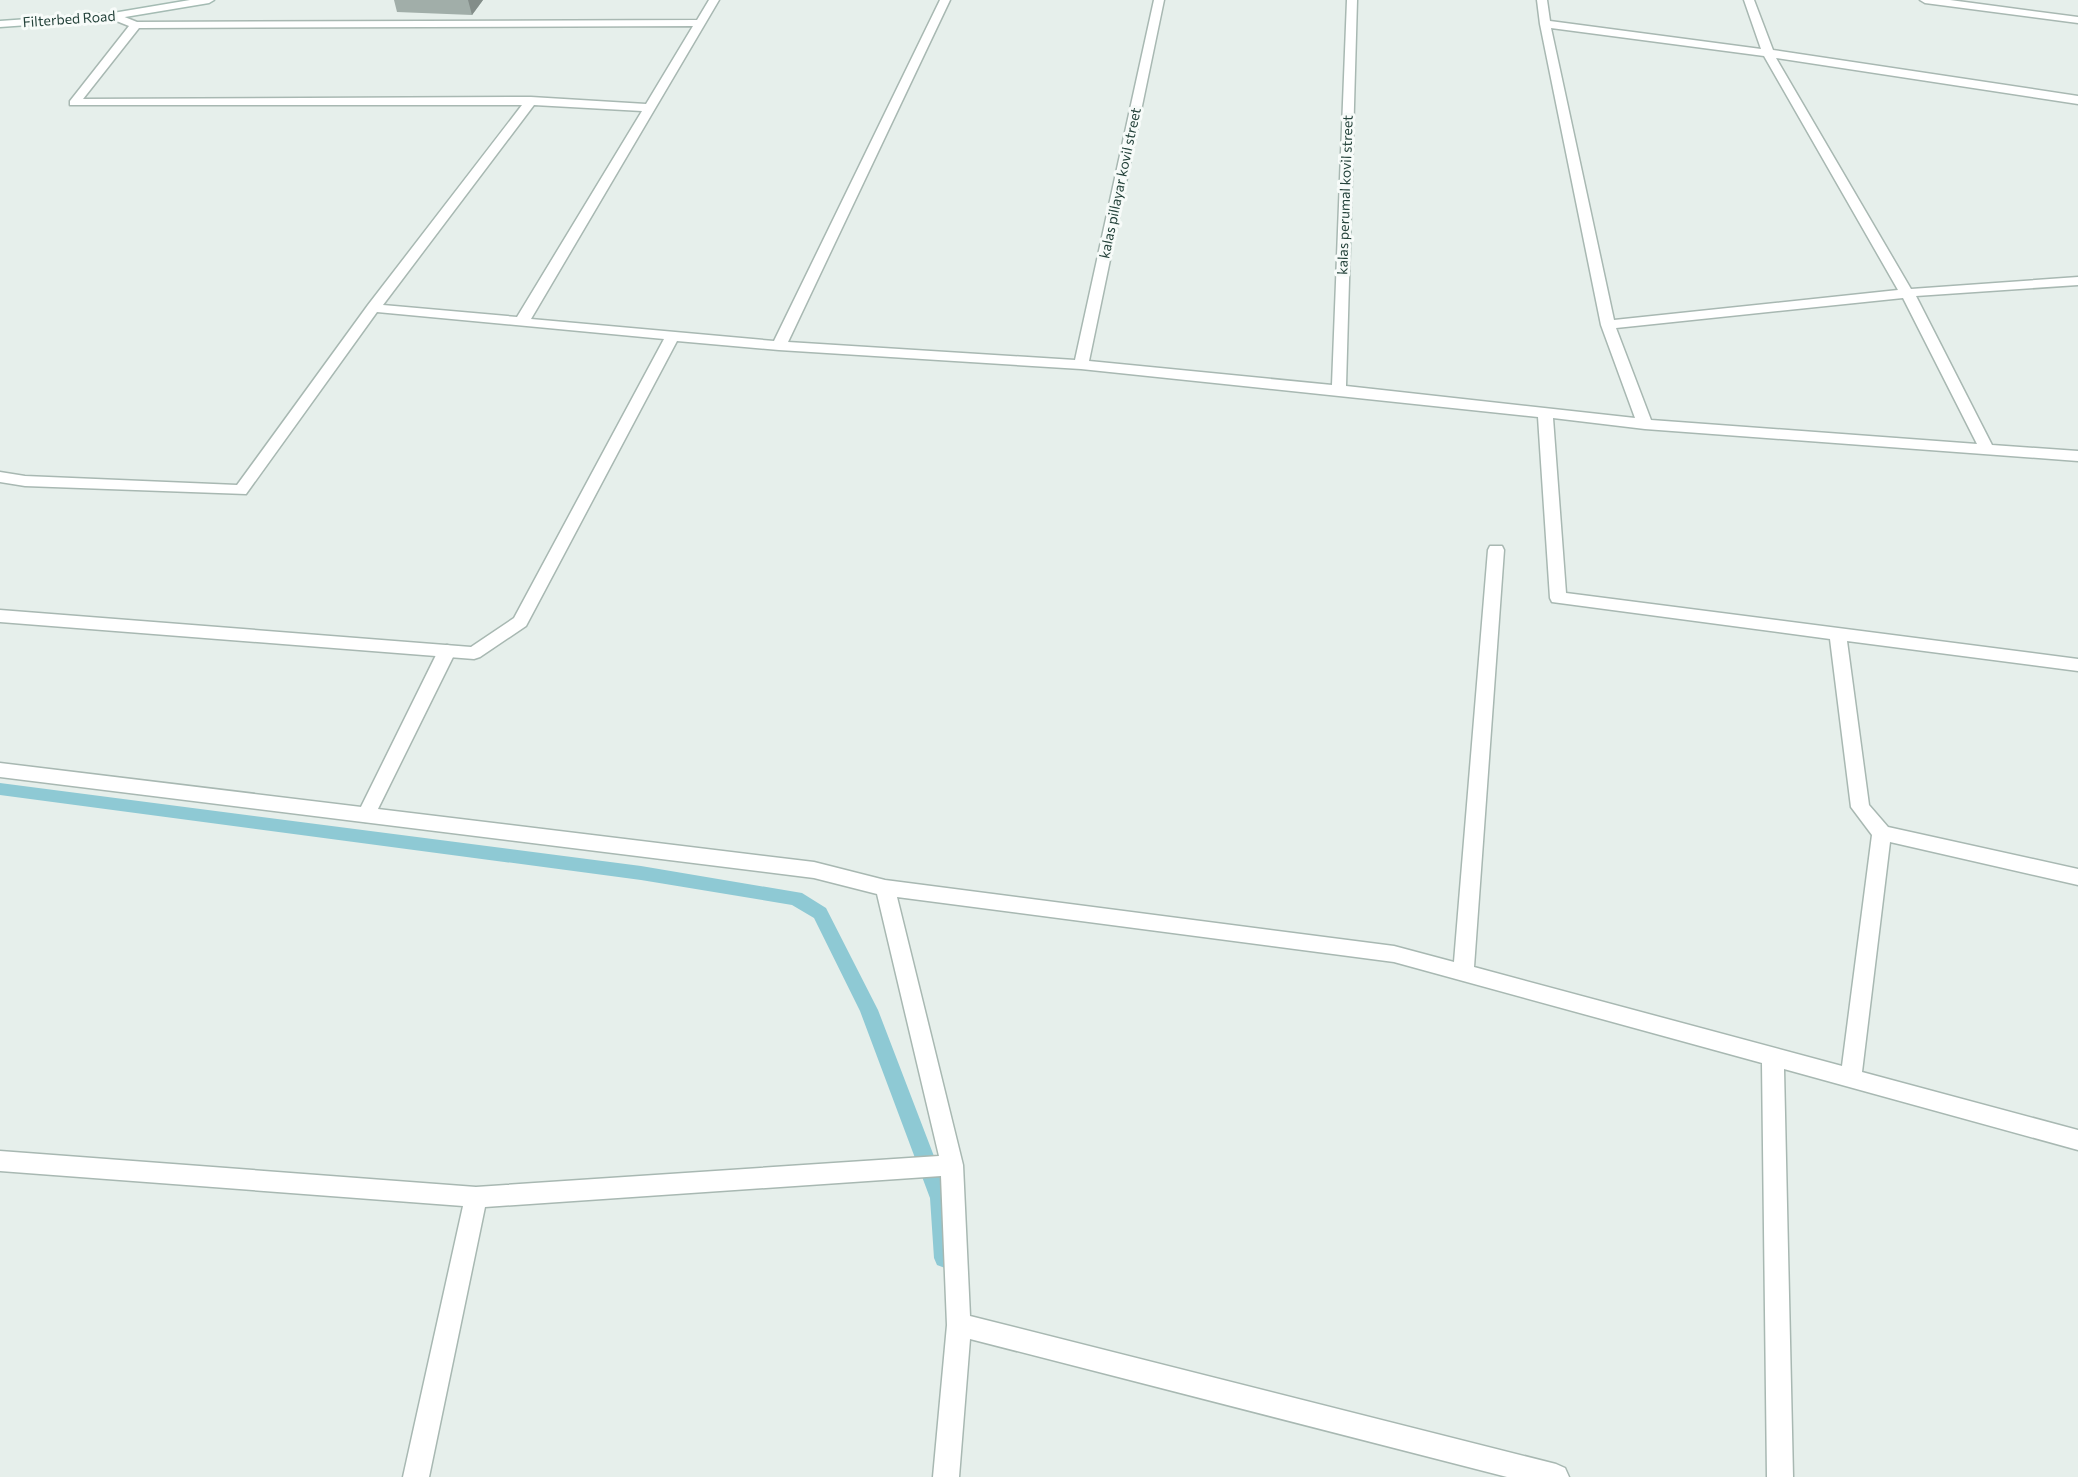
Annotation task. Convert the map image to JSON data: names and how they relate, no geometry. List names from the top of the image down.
{
  "streets": {
    "street": ["Filterbed Road", "kalas pillayar kovil street", "kalas perumal kovil street"]
  }
}
